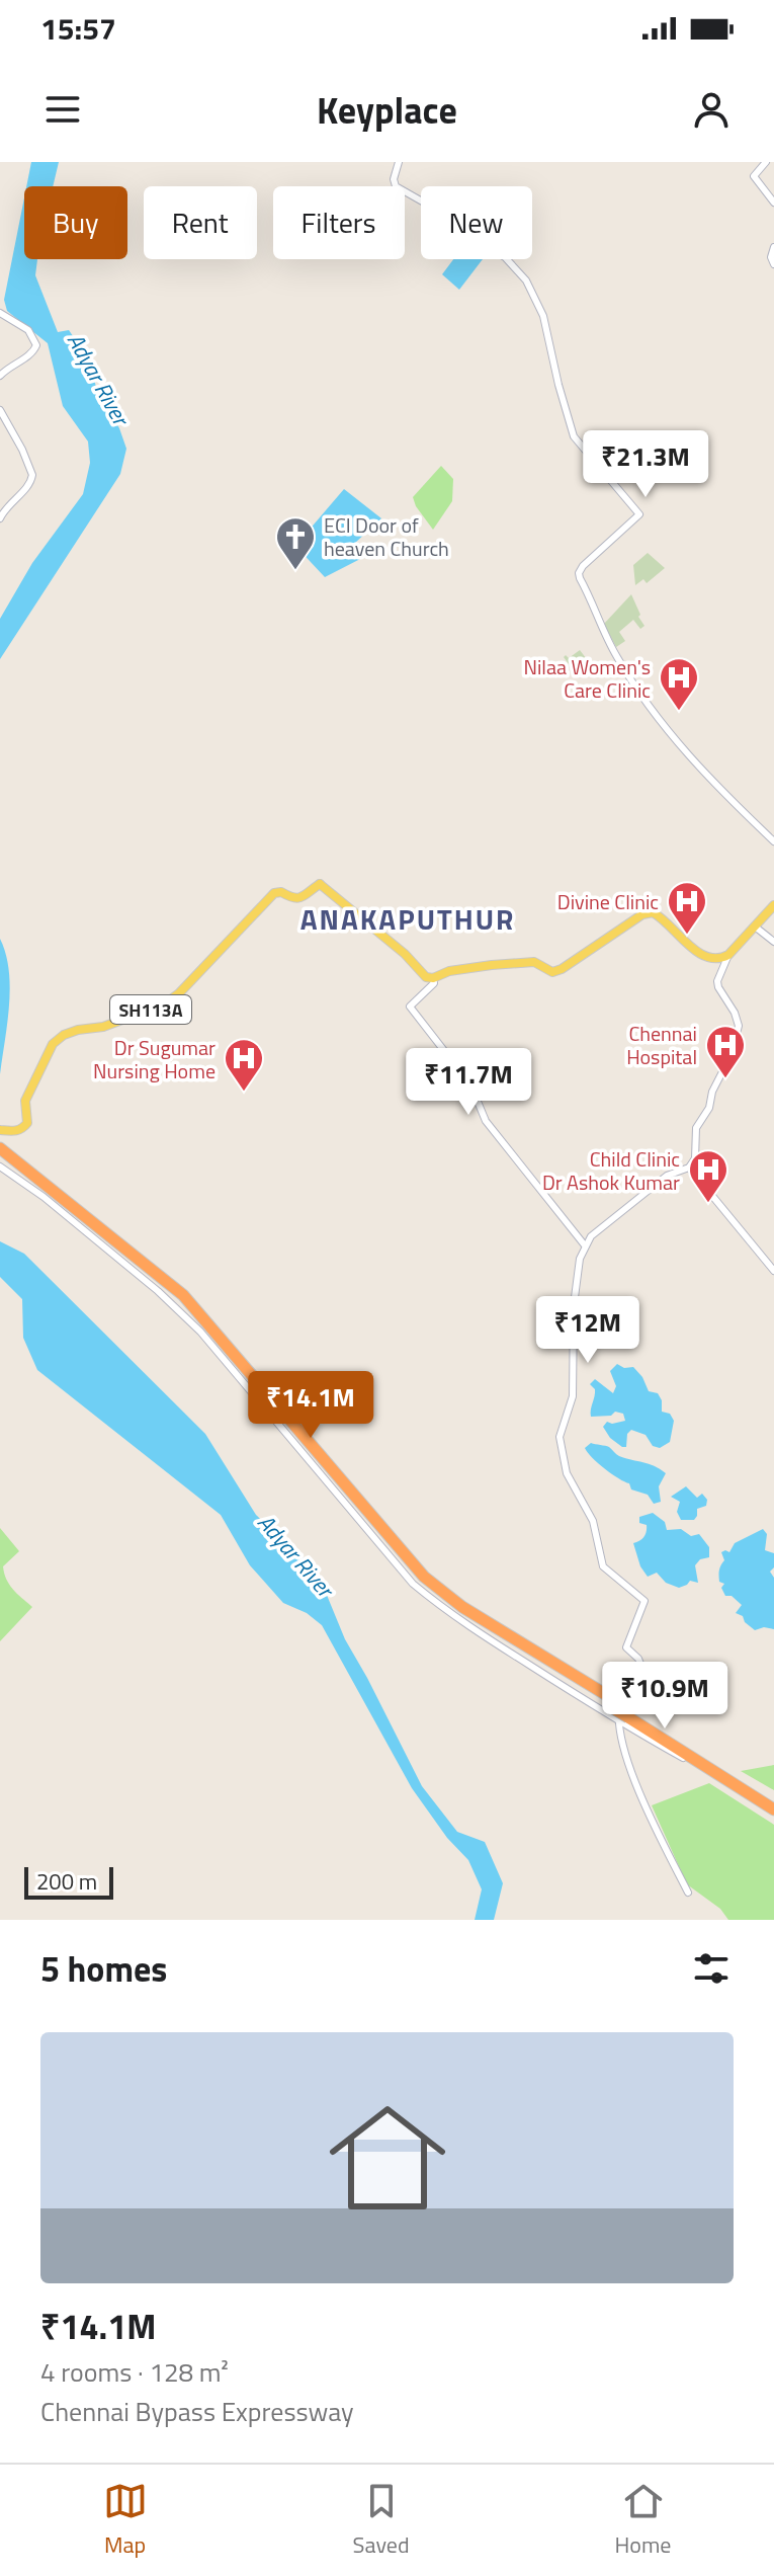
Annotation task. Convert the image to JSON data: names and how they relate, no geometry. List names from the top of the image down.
{
  "streets": {
    "main road": ["SH113A"]
  },
  "districts": ["ANAKAPUTHUR"],
  "water": ["Adyar River"],
  "places": {
    "church": ["ECI Door of heaven Church"],
    "hospital": [
      "Nilaa Women's Care Clinic",
      "Divine Clinic",
      "Chennai Hospital",
      "Dr Sugumar Nursing Home",
      "Child Clinic Dr Ashok Kumar"
    ]
  },
  "scale_bar": "200 m",
  "page": {
    "status": "15:57",
    "header": "Keyplace",
    "chip": [
      "Buy",
      "Rent",
      "Filters",
      "New"
    ],
    "price": [
      "₹21.3M",
      "₹11.7M",
      "₹12M",
      "₹14.1M",
      "₹10.9M"
    ],
    "scale": "200 m",
    "heading": "5 homes",
    "list": [
      {
        "name": "₹14.1M",
        "note": "4 rooms · 128 m² · Chennai Bypass Expressway"
      }
    ],
    "tabs": ["Map", "Saved", "Home"]
  }
}
